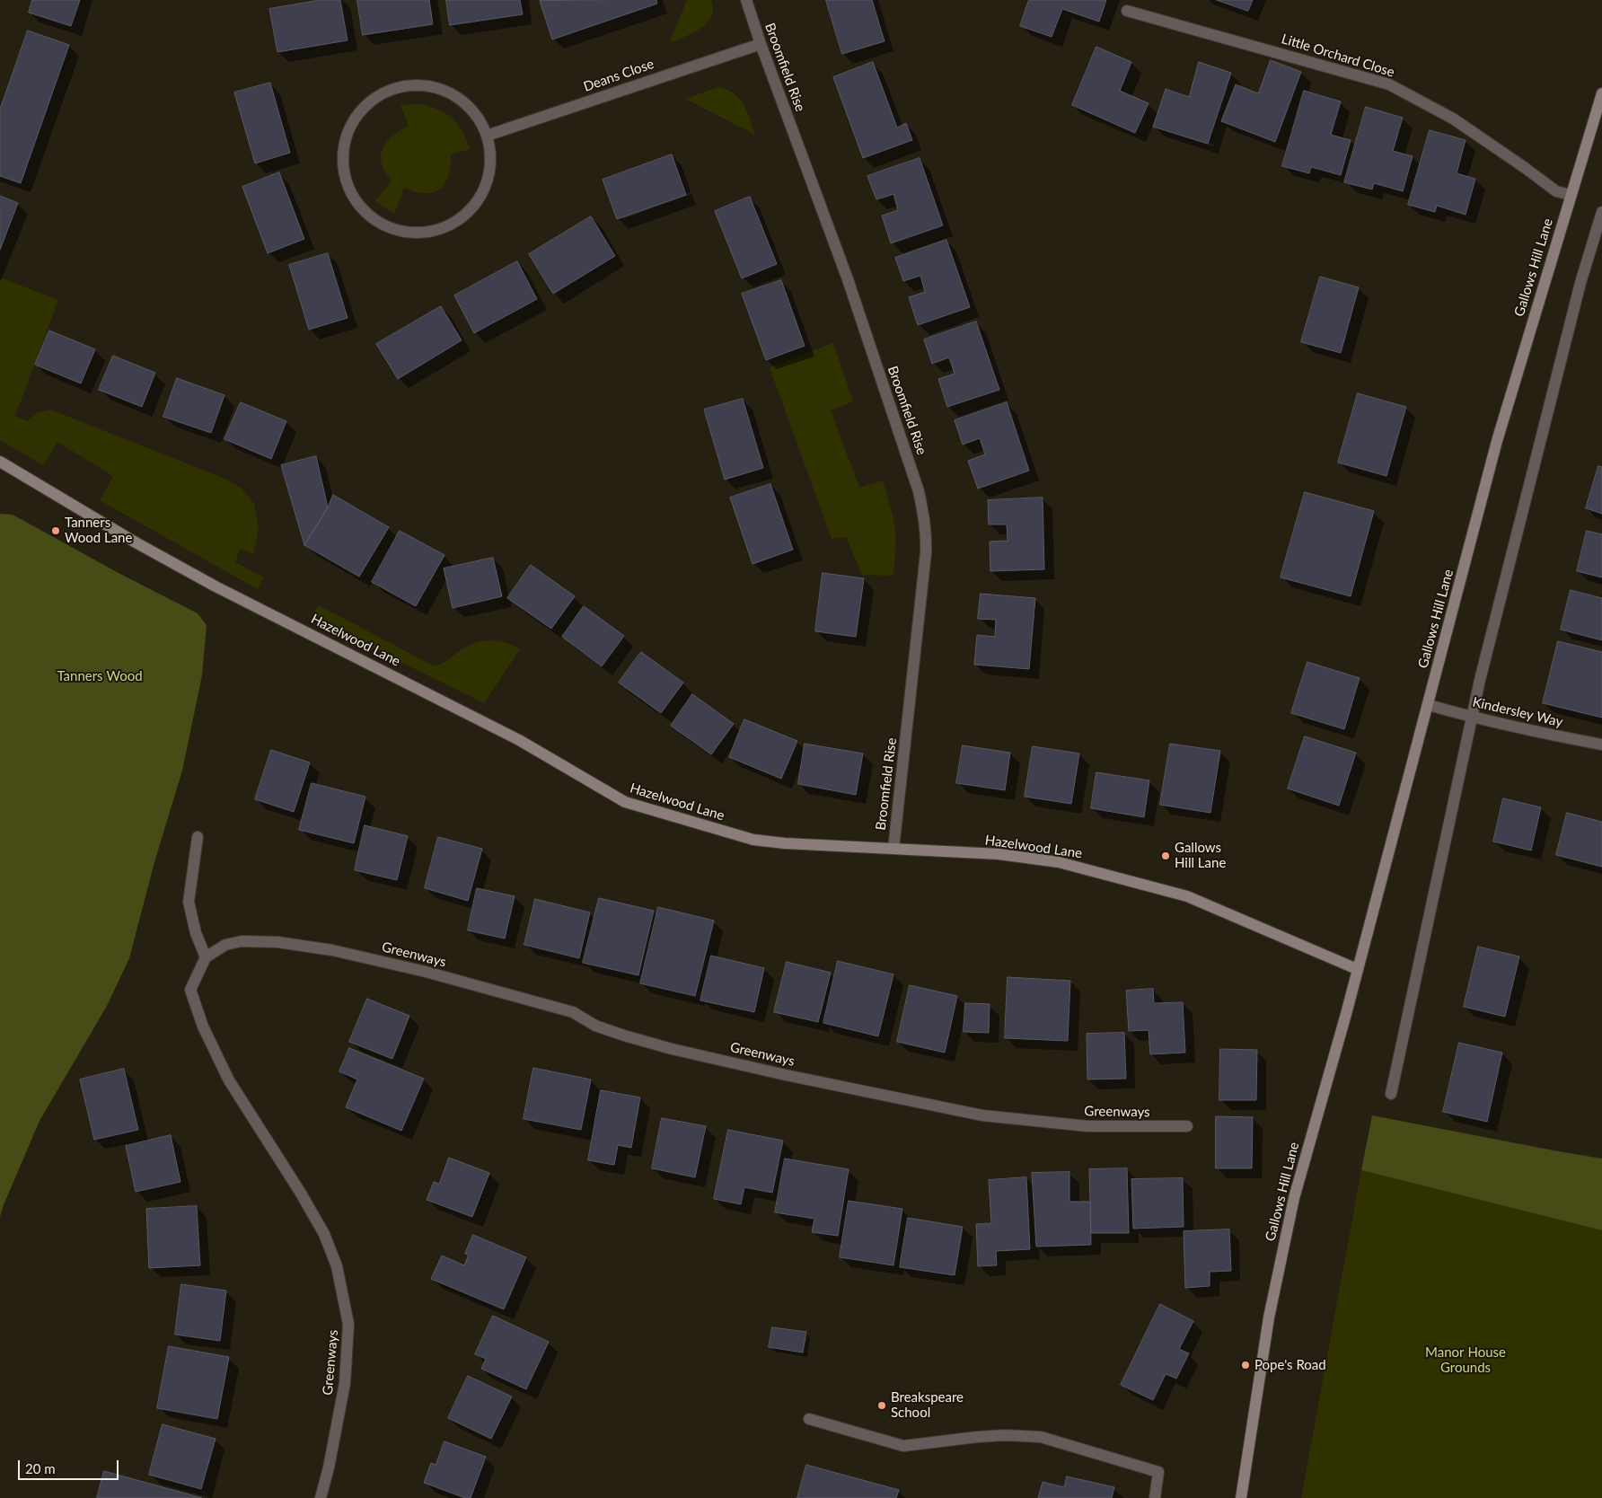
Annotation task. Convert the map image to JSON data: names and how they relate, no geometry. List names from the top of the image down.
{
  "streets": {
    "street": [
      "Little Orchard Close",
      "Broomfield Rise",
      "Deans Close",
      "Gallows Hill Lane",
      "Hazelwood Lane",
      "Kindersley Way",
      "Greenways"
    ]
  },
  "crossings": [
    ["Little Orchard Close", "Gallows Hill Lane"],
    ["Broomfield Rise", "Deans Close"],
    ["Broomfield Rise", "Hazelwood Lane"],
    ["Gallows Hill Lane", "Hazelwood Lane"],
    ["Gallows Hill Lane", "Kindersley Way"]
  ],
  "parks": ["Tanners Wood", "Manor House Grounds"],
  "places": [
    "Tanners Wood Lane",
    "Gallows Hill Lane",
    "Pope's Road",
    "Breakspeare School"
  ],
  "scale_bar": "20 m"
}
